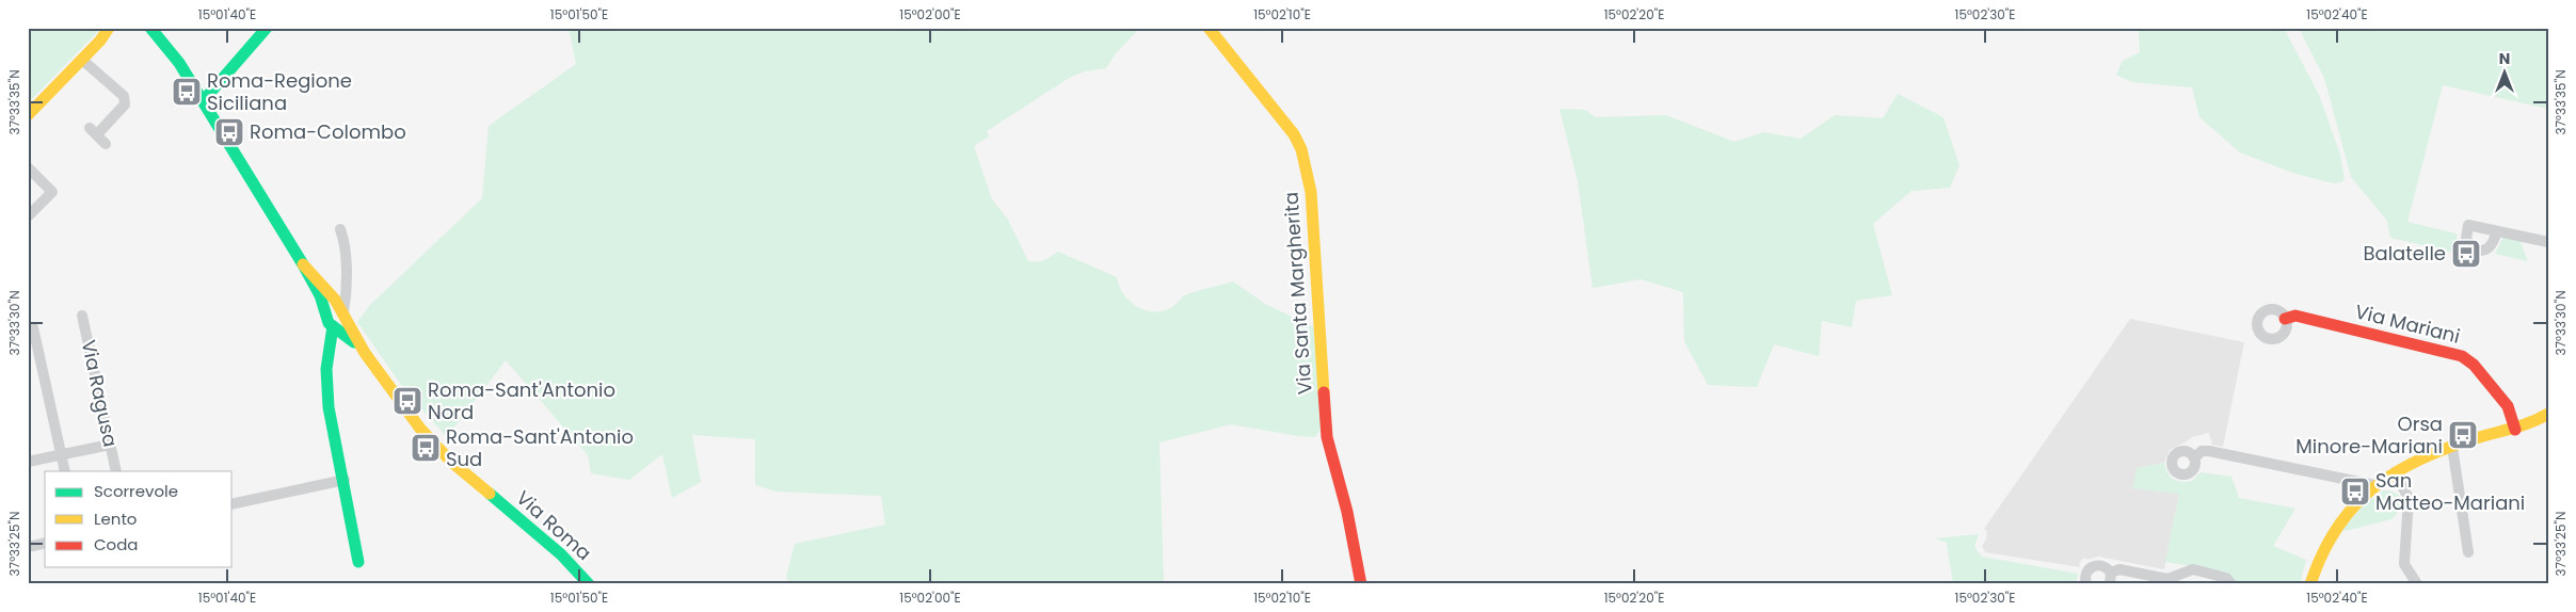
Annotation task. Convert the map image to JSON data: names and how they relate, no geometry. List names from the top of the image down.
{
  "streets": {
    "street": [
      "Via Santa Margherita",
      "Via Mariani",
      "Via Ragusa",
      "Via Roma"
    ]
  },
  "places": {
    "bus stop": [
      "Roma-Regione Siciliana",
      "Roma-Colombo",
      "Balatelle",
      "Roma-Sant'Antonio Nord",
      "Orsa Minore-Mariani",
      "Roma-Sant'Antonio Sud",
      "San Matteo-Mariani"
    ]
  },
  "legend": ["Scorrevole", "Lento", "Coda"],
  "north": "top",
  "coordinates": [
    "15°01'40\"E",
    "15°01'50\"E",
    "15°02'00\"E",
    "15°02'10\"E",
    "15°02'20\"E",
    "15°02'30\"E",
    "15°02'40\"E",
    "37°33'35\"N",
    "37°33'30\"N",
    "37°33'25\"N"
  ]
}
